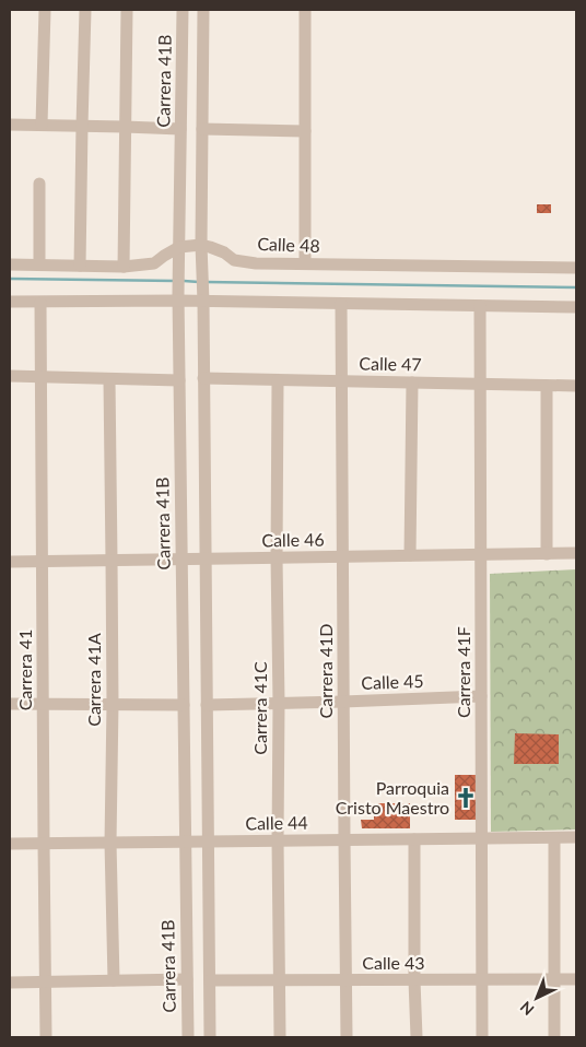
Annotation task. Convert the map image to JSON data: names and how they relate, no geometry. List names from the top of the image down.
{
  "streets": {
    "street": [
      "Carrera 41B",
      "Calle 48",
      "Calle 47",
      "Calle 46",
      "Carrera 41",
      "Carrera 41D",
      "Carrera 41F",
      "Carrera 41A",
      "Calle 45",
      "Carrera 41C",
      "Calle 44",
      "Calle 43"
    ]
  },
  "crossings": [
    ["Carrera 41B", "Calle 48"],
    ["Carrera 41B", "Calle 46"],
    ["Carrera 41B", "Calle 44"],
    ["Calle 47", "Carrera 41D"],
    ["Calle 47", "Carrera 41F"],
    ["Calle 47", "Carrera 41C"],
    ["Calle 46", "Carrera 41"],
    ["Calle 46", "Carrera 41D"],
    ["Calle 46", "Carrera 41F"],
    ["Calle 46", "Carrera 41A"],
    ["Calle 46", "Carrera 41C"],
    ["Carrera 41", "Calle 44"],
    ["Carrera 41D", "Calle 45"],
    ["Carrera 41D", "Calle 44"],
    ["Carrera 41D", "Calle 43"],
    ["Carrera 41F", "Calle 45"],
    ["Carrera 41F", "Calle 44"],
    ["Carrera 41F", "Calle 43"],
    ["Carrera 41A", "Calle 44"],
    ["Calle 45", "Carrera 41C"],
    ["Carrera 41C", "Calle 44"],
    ["Carrera 41C", "Calle 43"]
  ],
  "places": {
    "church": ["Parroquia Cristo Maestro"]
  },
  "north": "bottom left"
}
